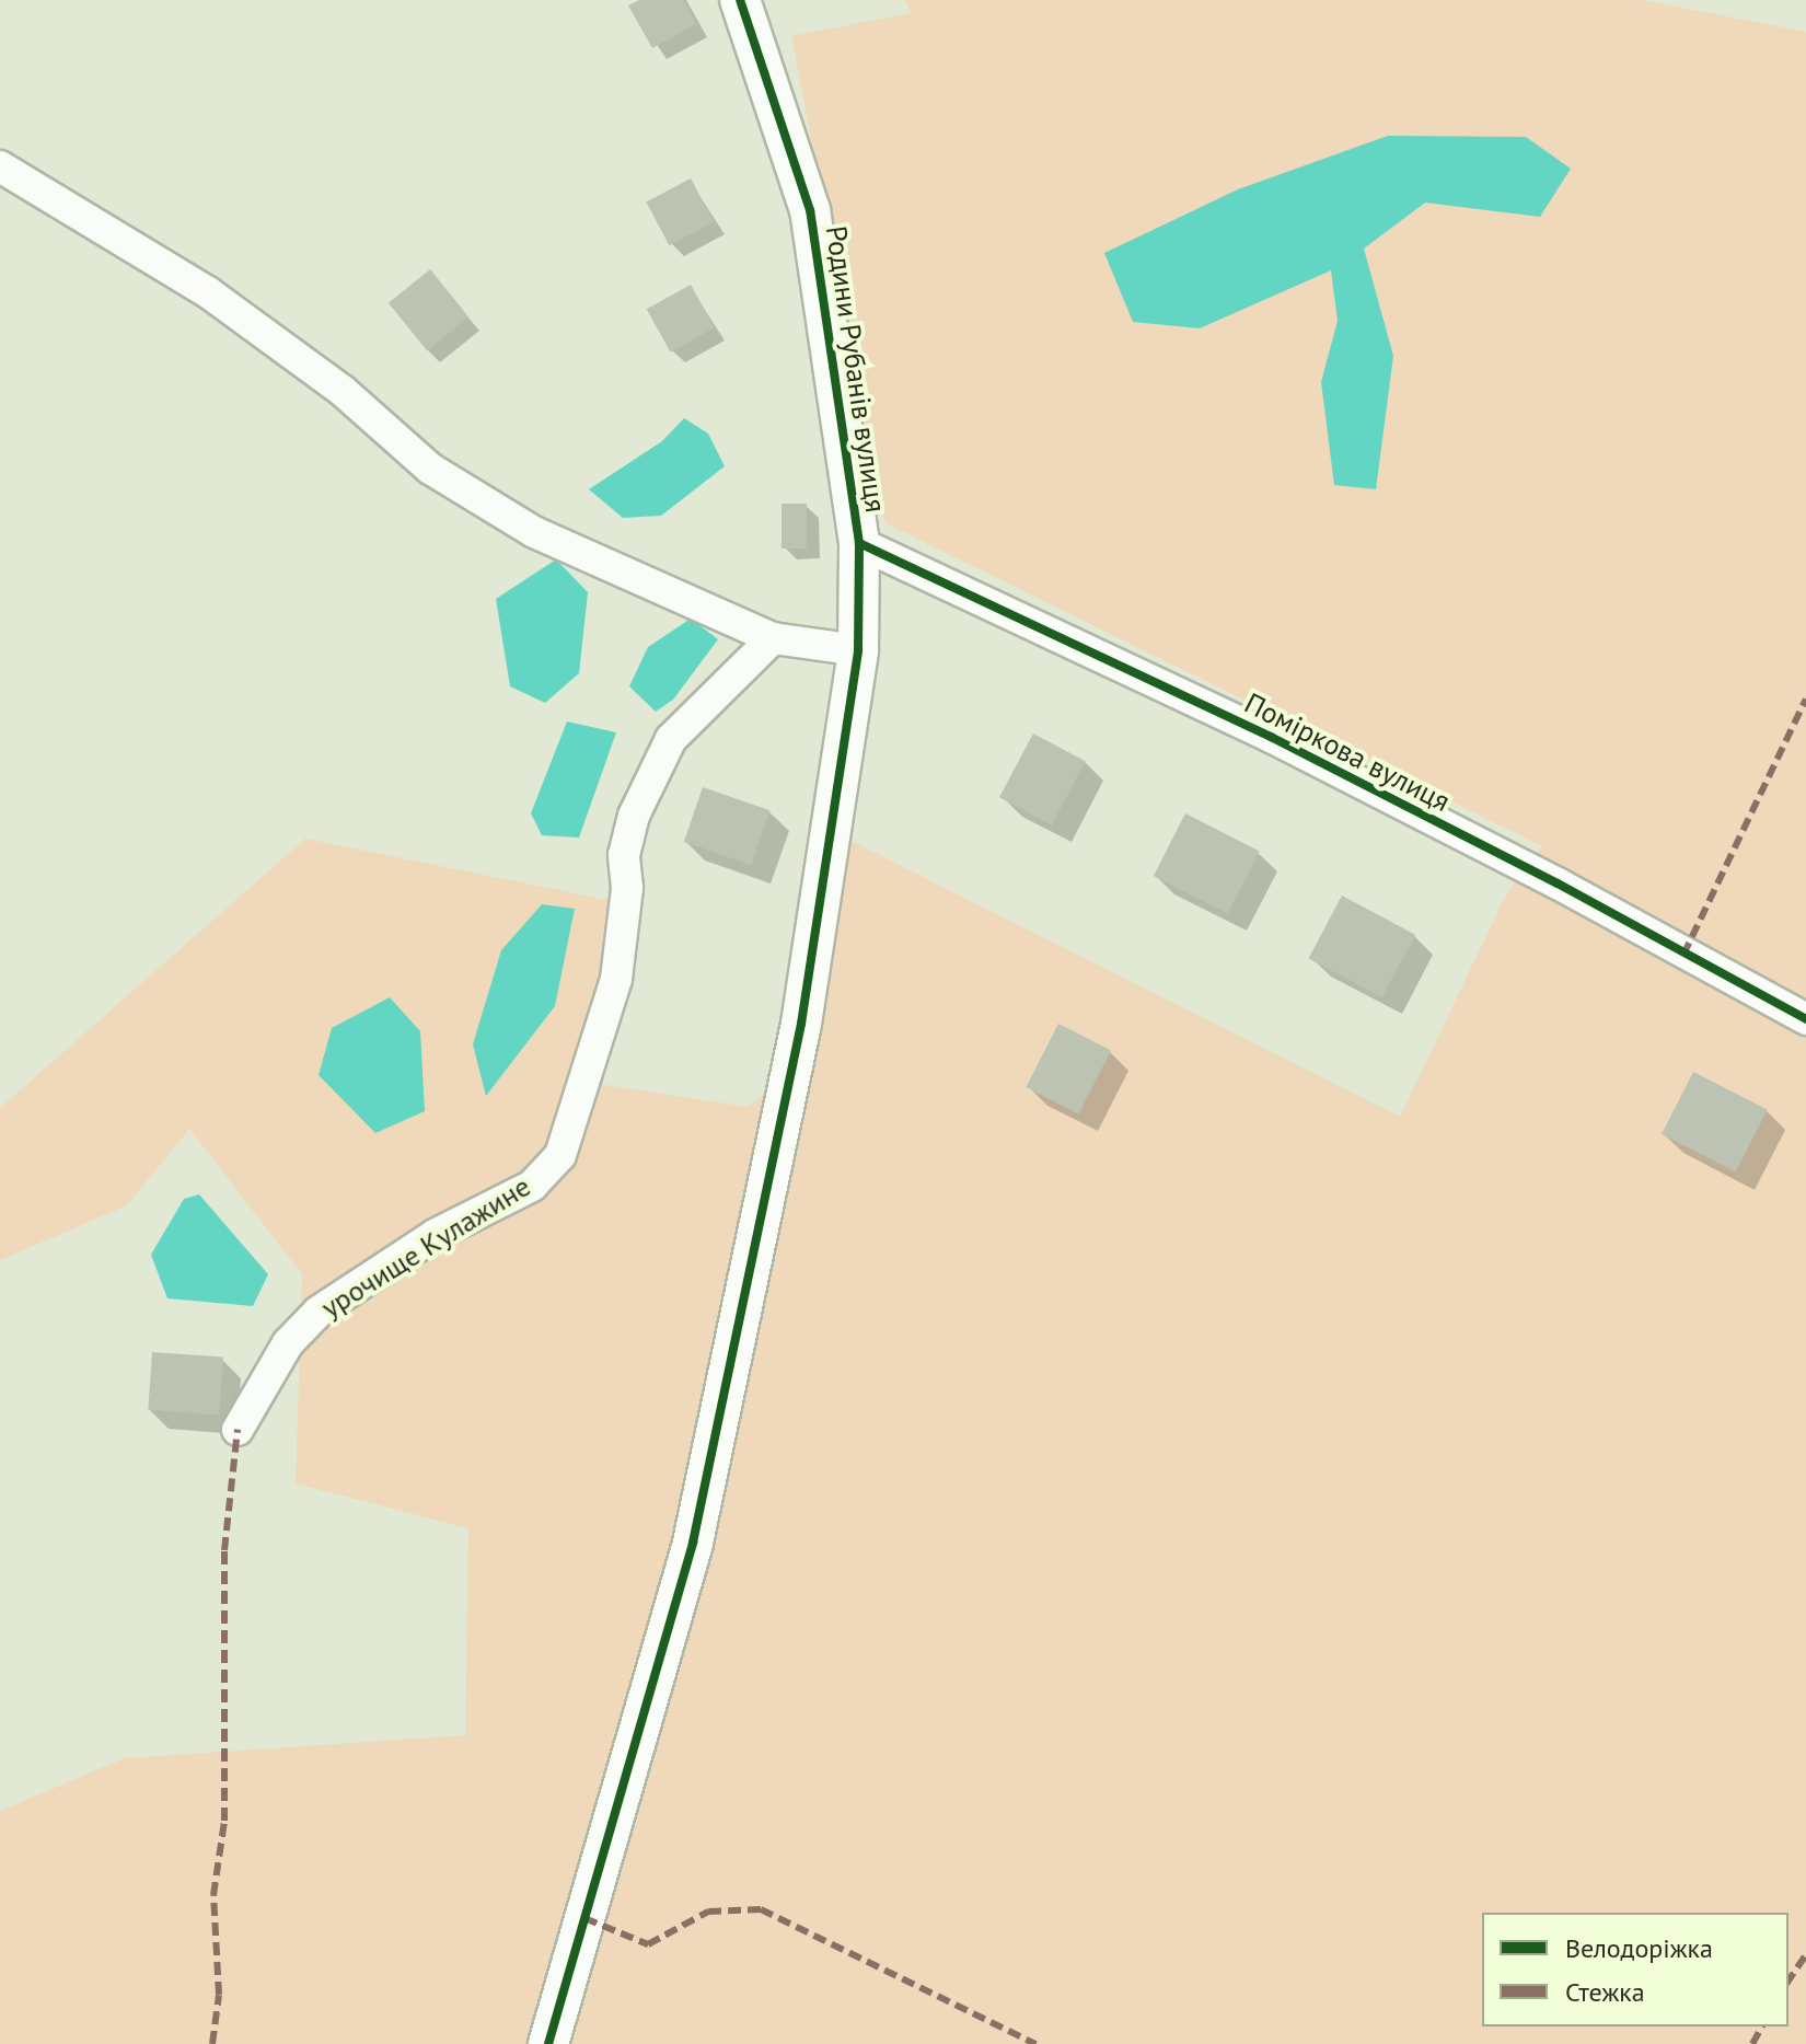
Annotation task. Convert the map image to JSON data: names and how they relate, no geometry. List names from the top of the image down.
{
  "streets": {
    "street": ["Родини Рубанів вулиця", "Поміркова вулиця", "урочище Кулажине"]
  },
  "crossings": [
    ["Родини Рубанів вулиця", "Поміркова вулиця"]
  ],
  "legend": ["Велодоріжка", "Стежка"]
}
